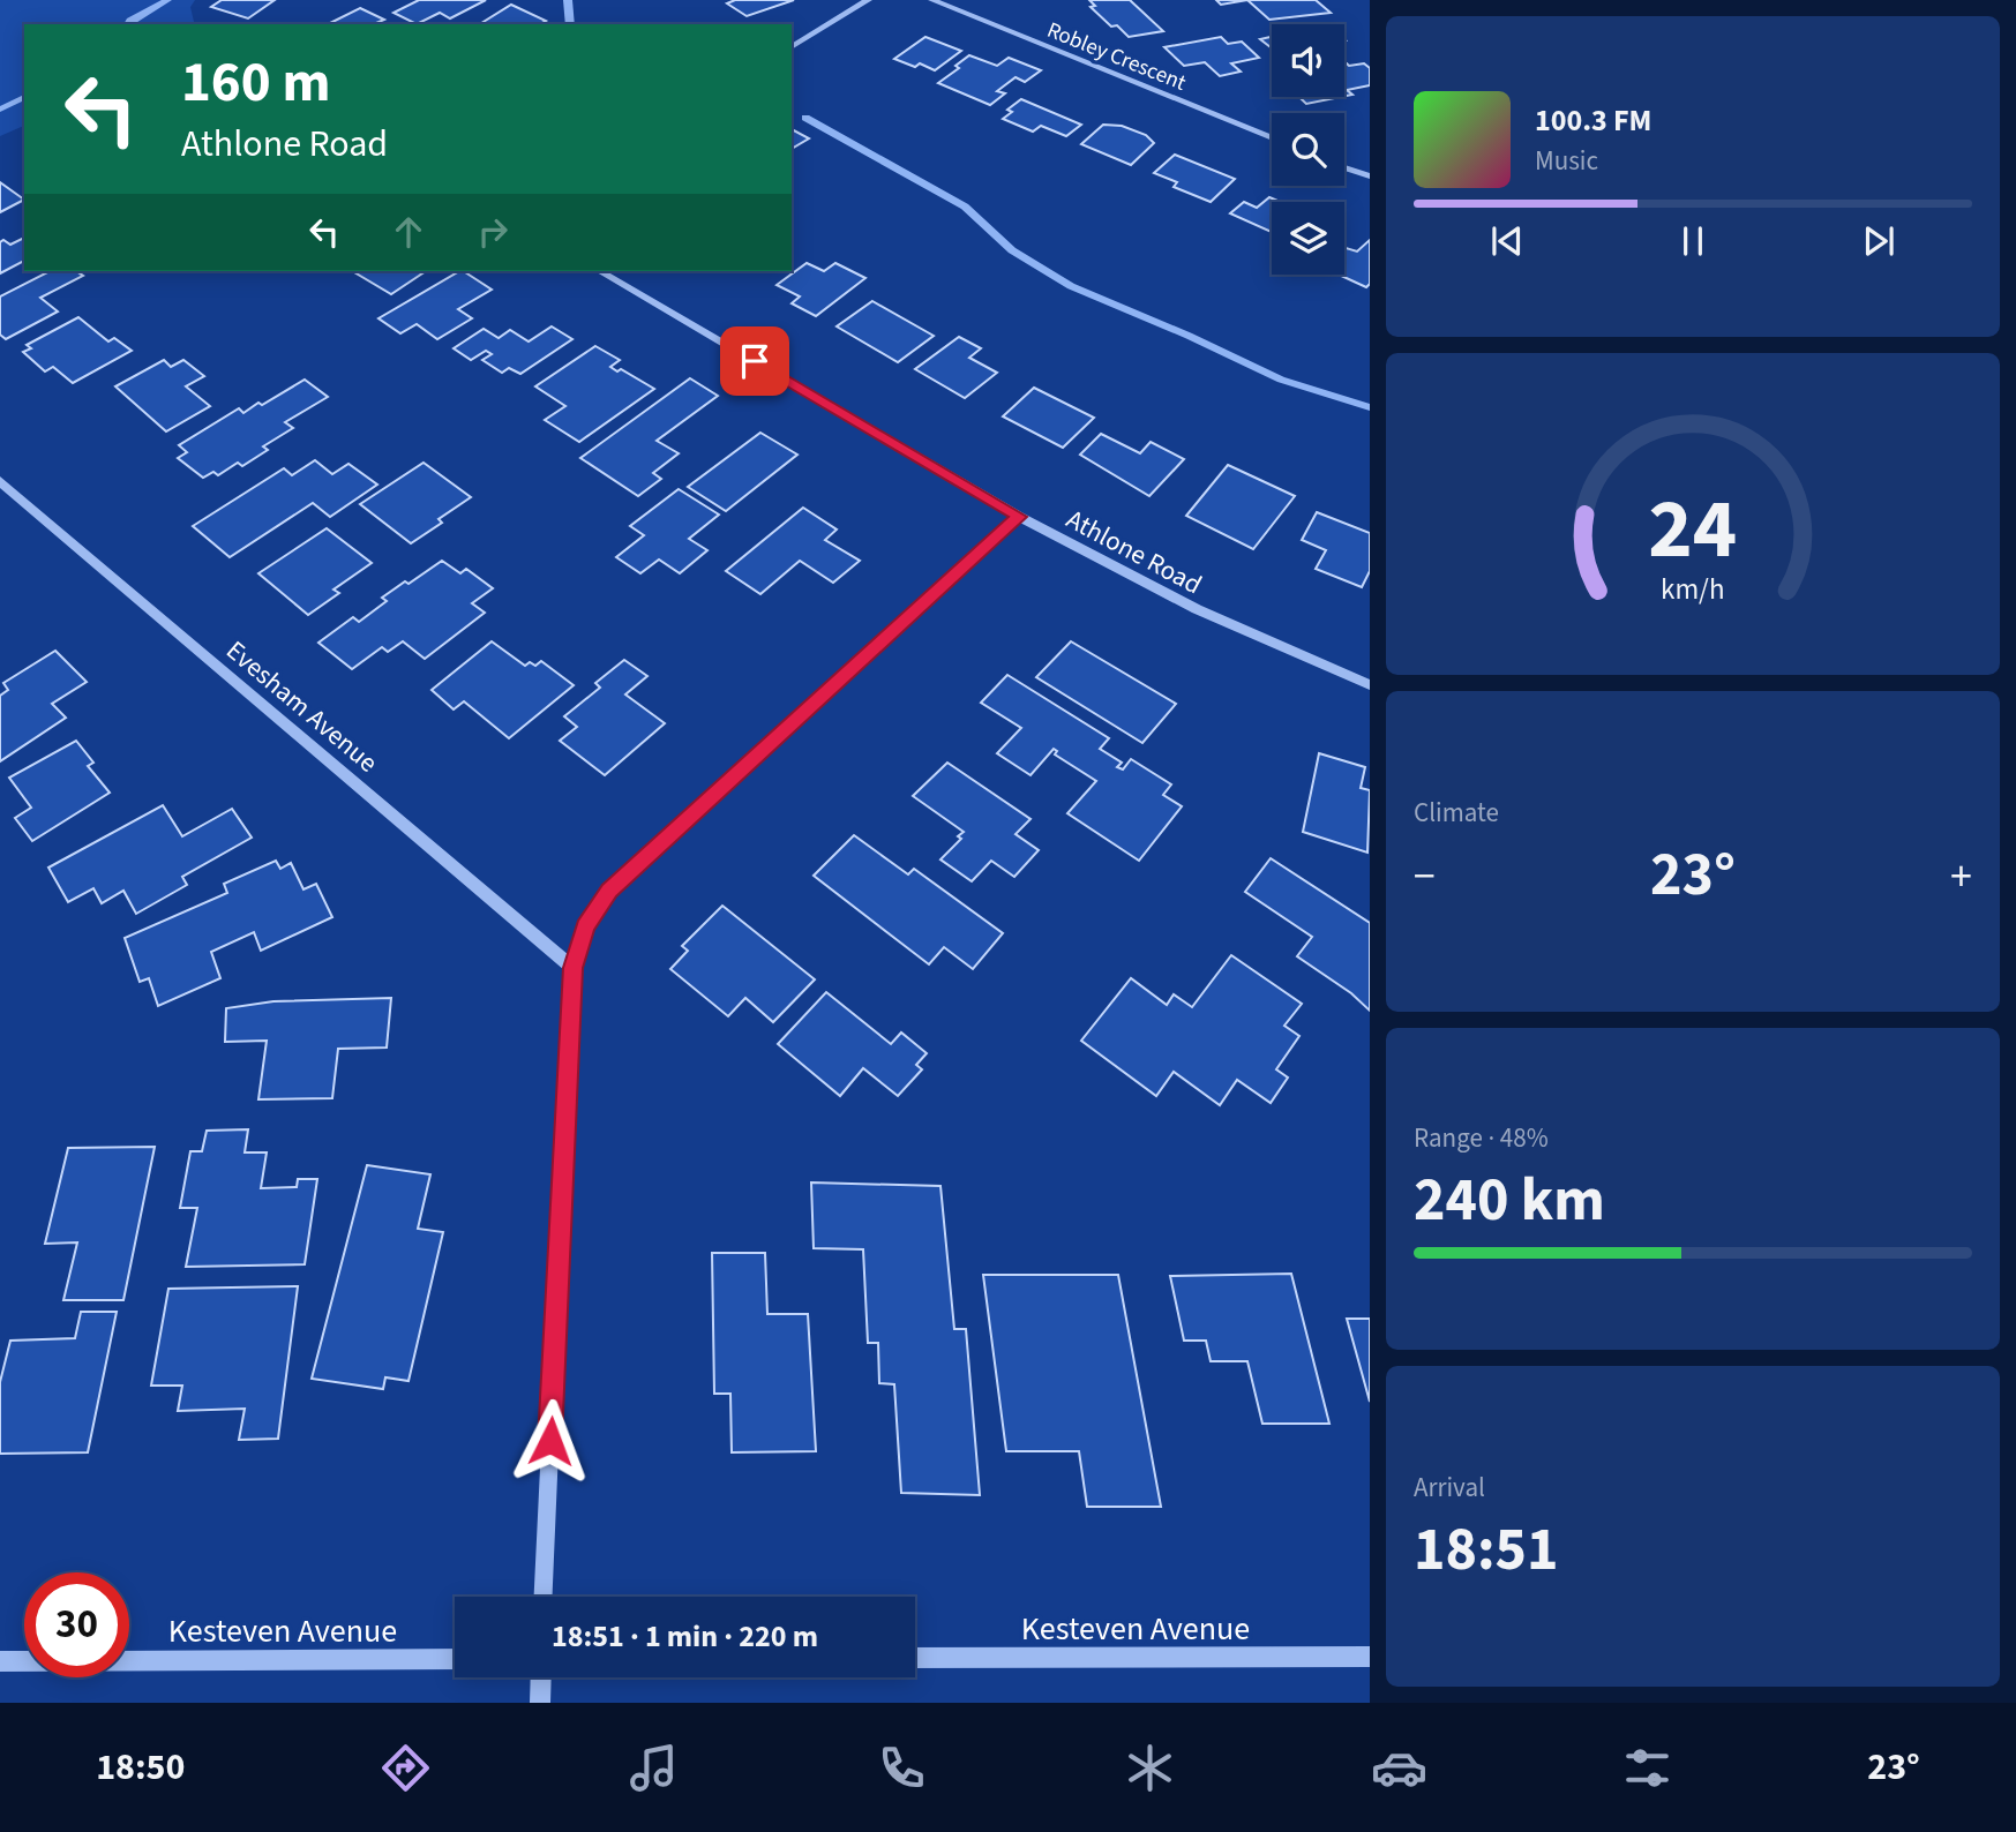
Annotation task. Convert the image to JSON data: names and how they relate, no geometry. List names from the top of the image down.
{
  "streets": {
    "street": [
      "Robley Crescent",
      "Athlone Road",
      "Evesham Avenue",
      "Kesteven Avenue"
    ]
  },
  "page": {
    "turn": ["160 m", "Athlone Road"],
    "song": ["100.3 FM", "Music"],
    "tile": [
      "Climate",
      ["Range · 48%", "240 km"],
      ["Arrival", "18:51"]
    ],
    "heat": ["−", "23°", "+"],
    "limit": "30",
    "trip": "18:51 · 1 min · 220 m",
    "tabs": ["18:50", "23°"],
    "gauge": ["24", "km/h"]
  }
}
